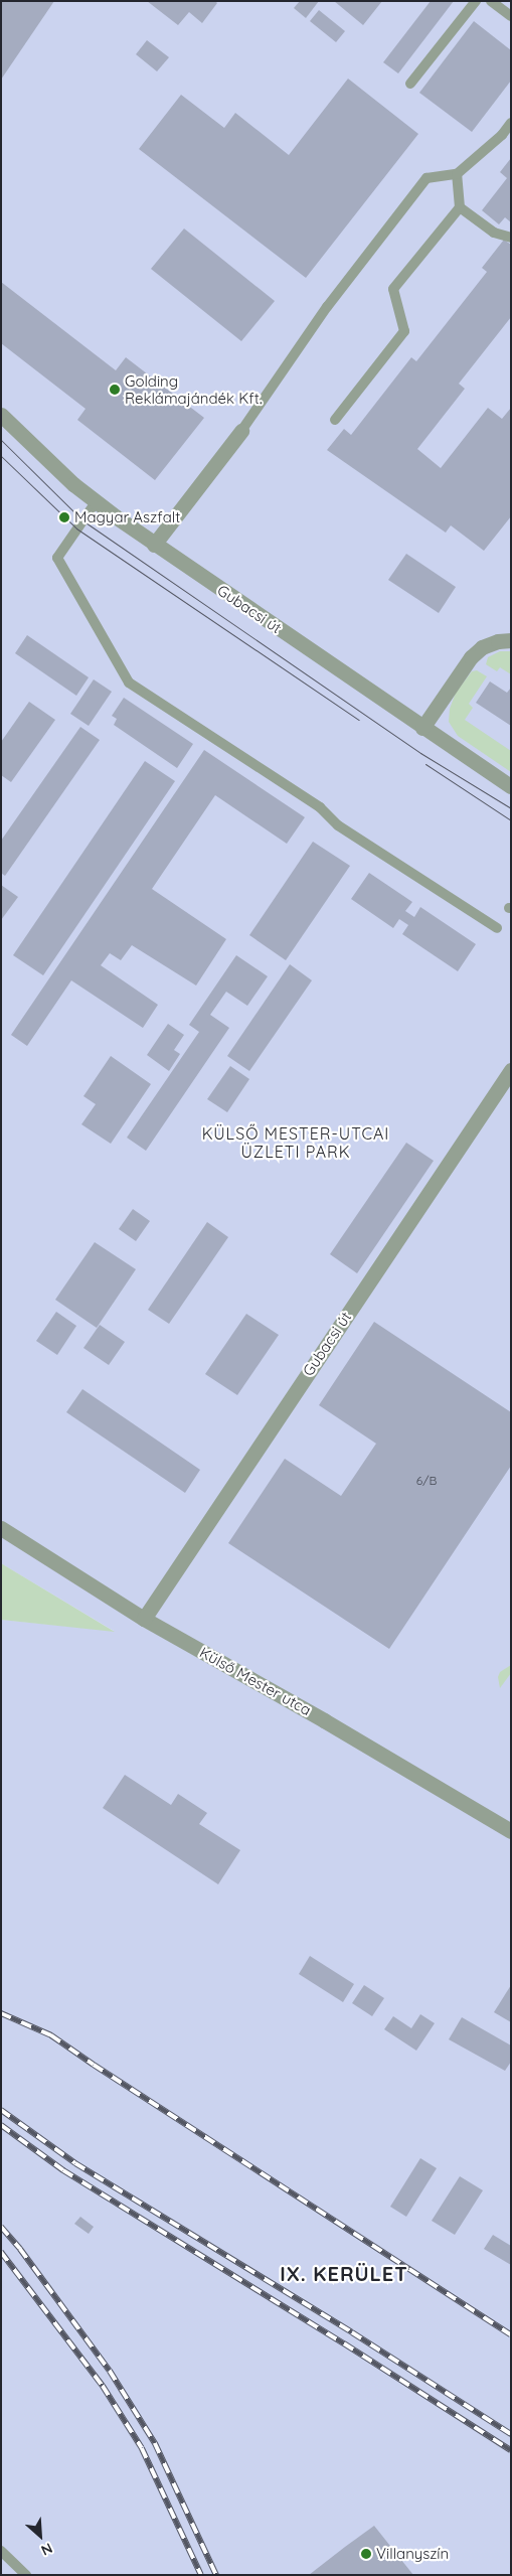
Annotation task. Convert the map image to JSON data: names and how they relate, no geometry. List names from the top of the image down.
{
  "streets": {
    "street": ["Gubacsi út", "Külső Mester utca"]
  },
  "crossings": [
    ["Gubacsi út", "Külső Mester utca"]
  ],
  "districts": ["KÜLSŐ MESTER-UTCAI ÜZLETI PARK", "IX. KERÜLET"],
  "places": ["Golding Reklámajándék Kft.", "Magyar Aszfalt", "Villanyszín"],
  "house_numbers": ["6/B"],
  "north": "bottom right"
}
